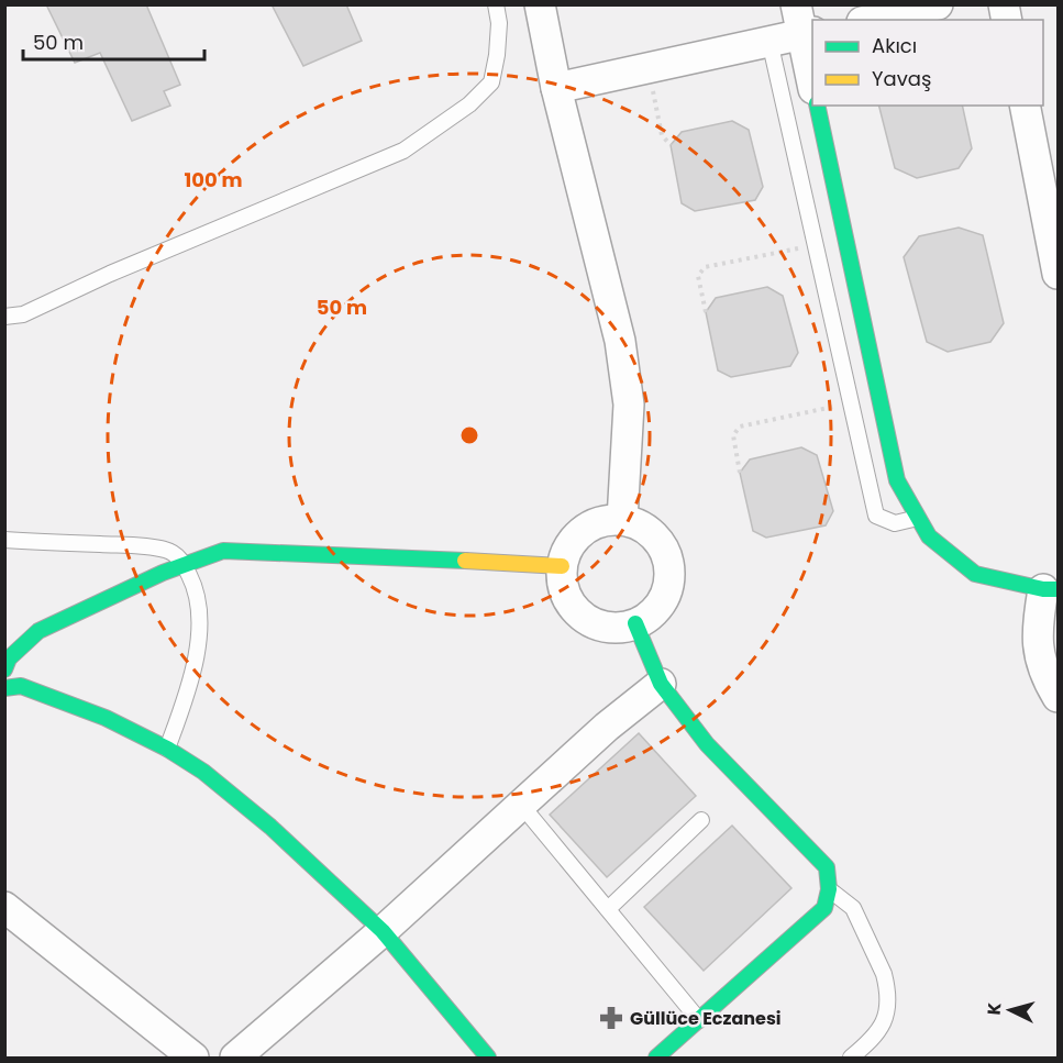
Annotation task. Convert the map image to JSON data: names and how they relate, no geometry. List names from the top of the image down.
{
  "places": {
    "pharmacy": ["Güllüce Eczanesi"]
  },
  "legend": ["Akıcı", "Yavaş"],
  "scale_bar": "50 m",
  "north": "left",
  "rings": ["100 m", "50 m"]
}
